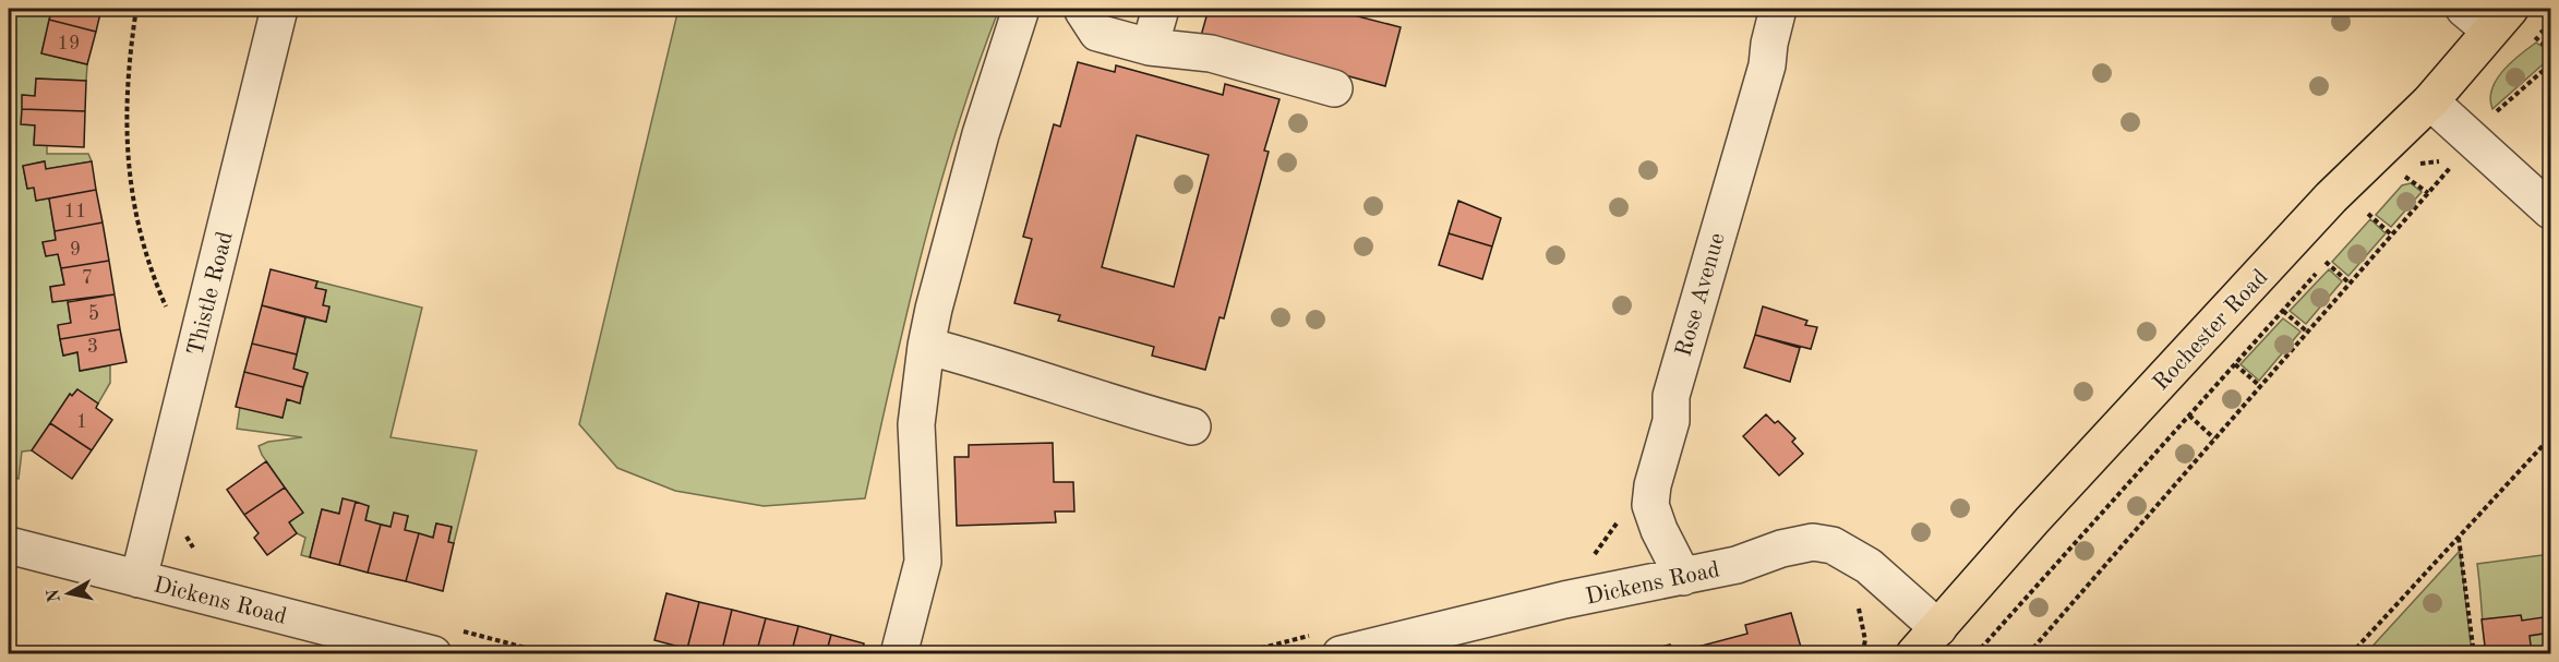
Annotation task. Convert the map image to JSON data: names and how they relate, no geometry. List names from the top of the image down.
{
  "streets": {
    "main road": ["Rochester Road"],
    "street": ["Thistle Road", "Rose Avenue", "Dickens Road"]
  },
  "crossings": [
    ["Thistle Road", "Dickens Road"],
    ["Rose Avenue", "Dickens Road"],
    ["Rochester Road", "Dickens Road"]
  ],
  "house_numbers": [
    "19",
    "11",
    "9",
    "7",
    "5",
    "3",
    "1"
  ],
  "north": "left"
}
